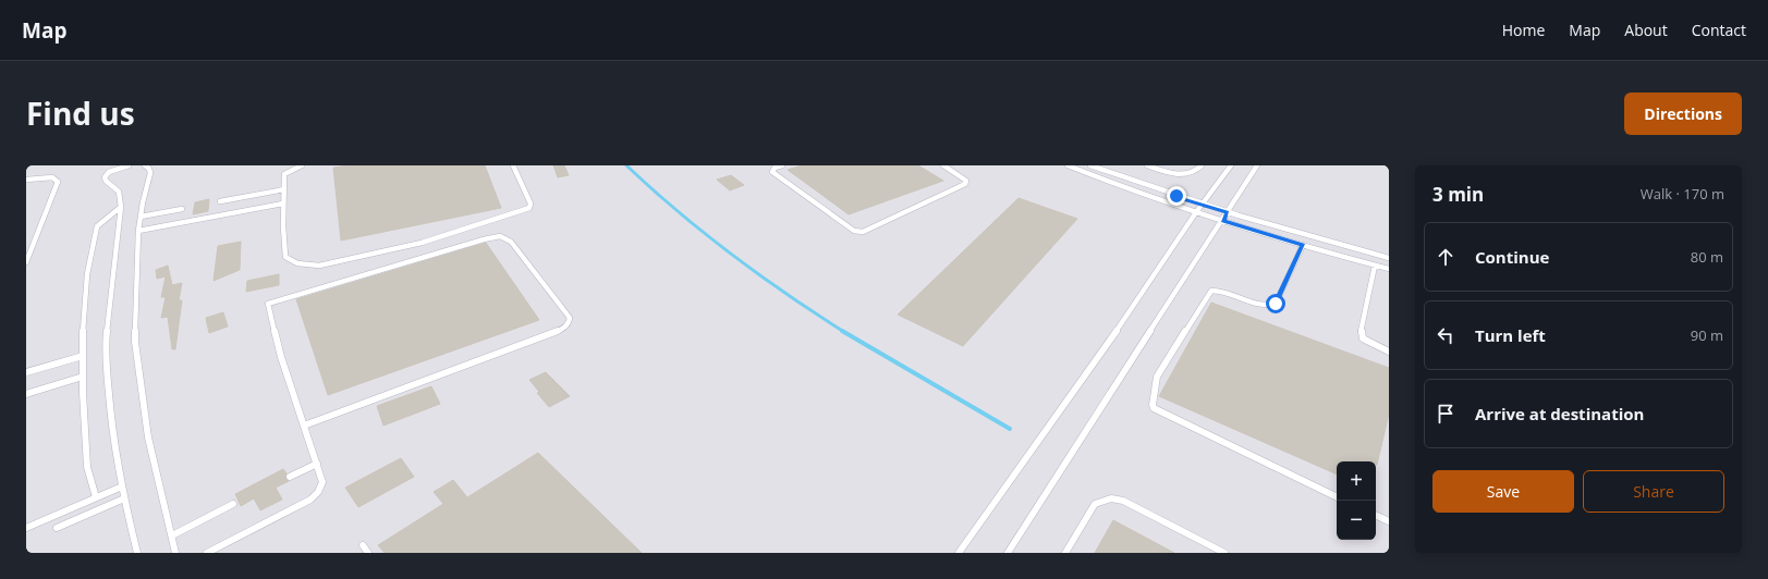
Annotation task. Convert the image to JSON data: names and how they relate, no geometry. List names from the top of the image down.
{
  "page": {
    "header": "Map",
    "nav": [
      "Home",
      "Map",
      "About",
      "Contact"
    ],
    "title": "Find us",
    "buttons": [
      "Directions",
      ["Save", "Share"]
    ],
    "heading": ["3 min", "Walk · 170 m"],
    "list": [
      ["Continue", "80 m"],
      ["Turn left", "90 m"],
      "Arrive at destination"
    ],
    "map_buttons": ["+", "−"]
  }
}
